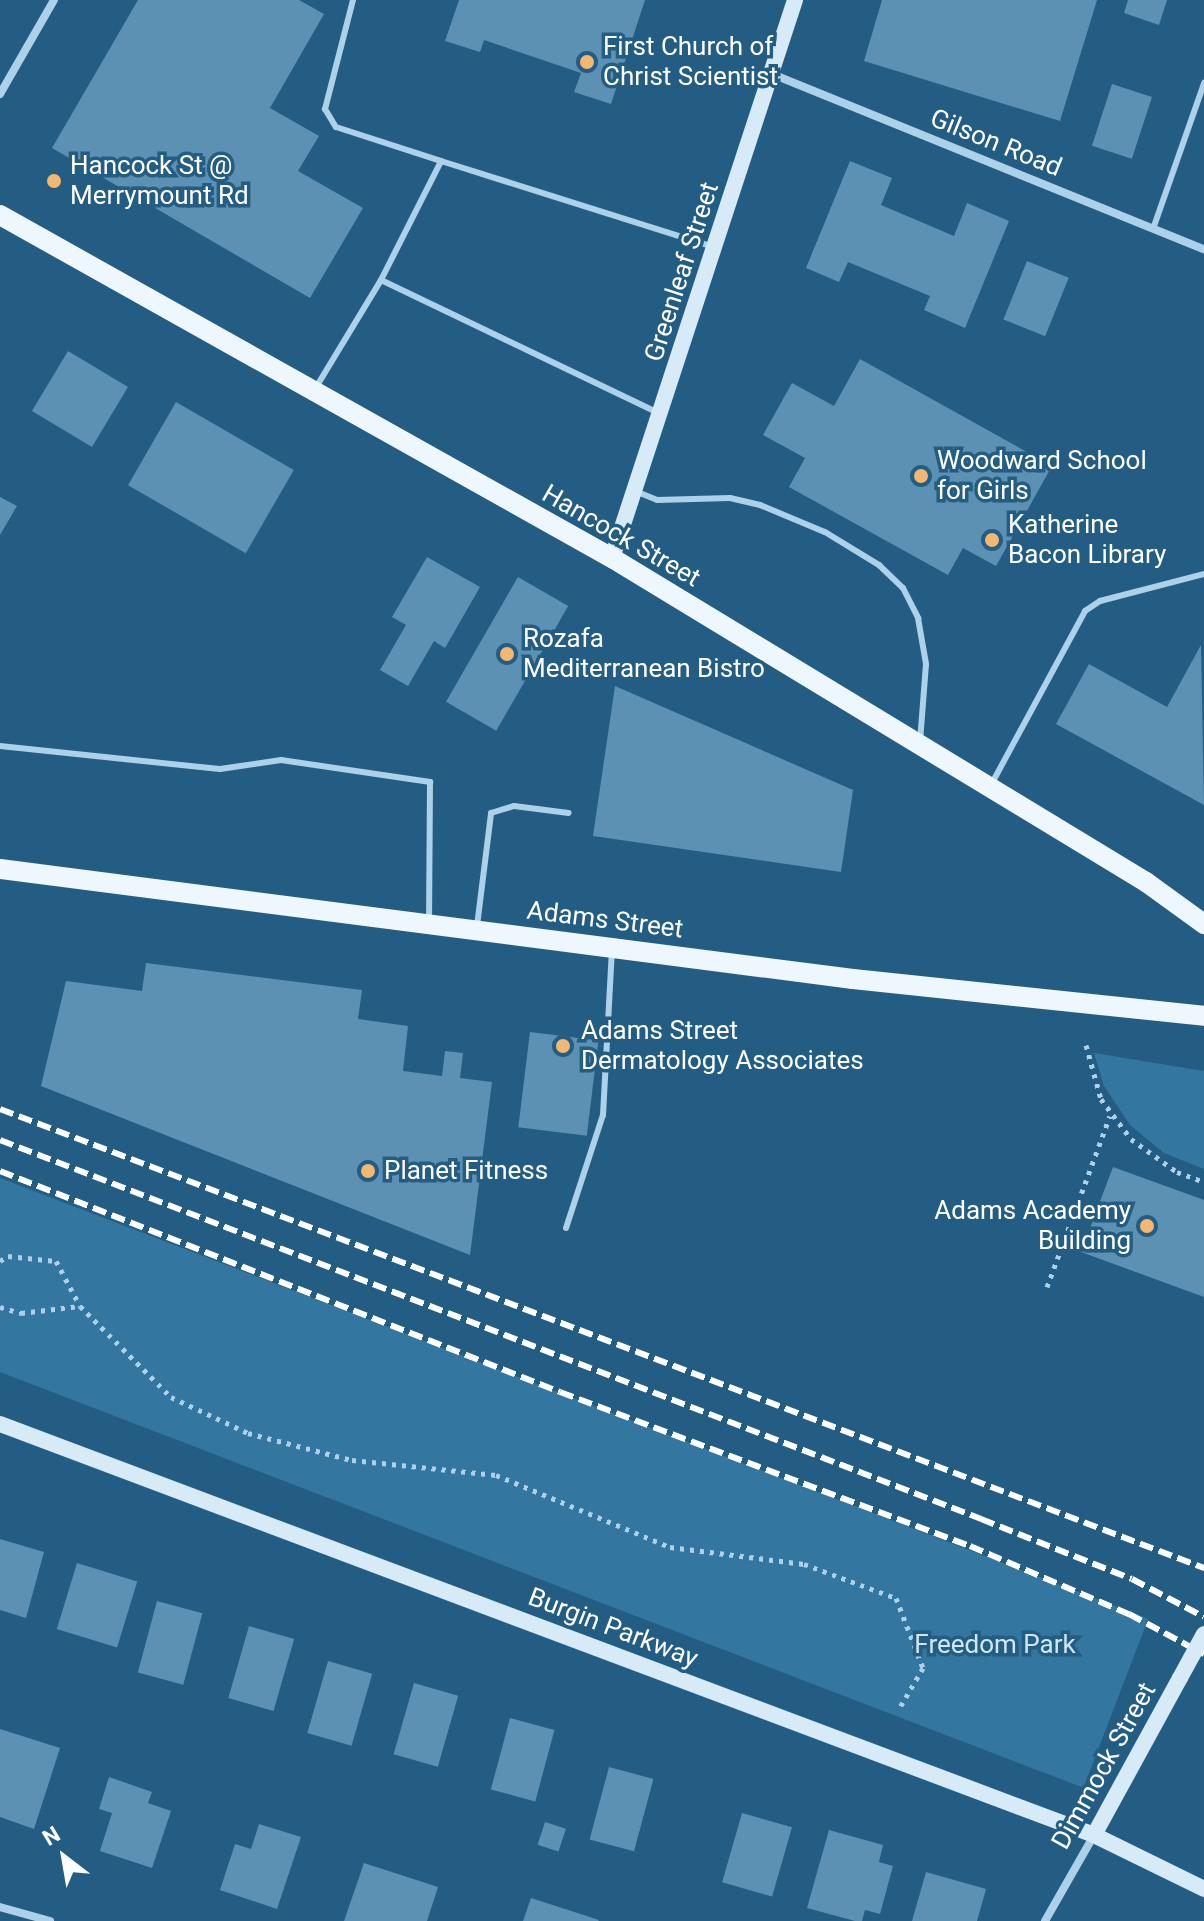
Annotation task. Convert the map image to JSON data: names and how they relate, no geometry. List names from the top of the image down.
{
  "streets": {
    "main road": [
      "Greenleaf Street",
      "Hancock Street",
      "Adams Street",
      "Burgin Parkway",
      "Dimmock Street"
    ],
    "street": ["Gilson Road"]
  },
  "crossings": [
    ["Gilson Road", "Greenleaf Street"],
    ["Greenleaf Street", "Hancock Street"],
    ["Burgin Parkway", "Dimmock Street"]
  ],
  "parks": ["Freedom Park"],
  "places": [
    "First Church of Christ Scientist",
    "Hancock St @ Merrymount Rd",
    "Woodward School for Girls",
    "Katherine Bacon Library",
    "Rozafa Mediterranean Bistro",
    "Adams Street Dermatology Associates",
    "Planet Fitness",
    "Adams Academy Building"
  ],
  "north": "top left"
}
